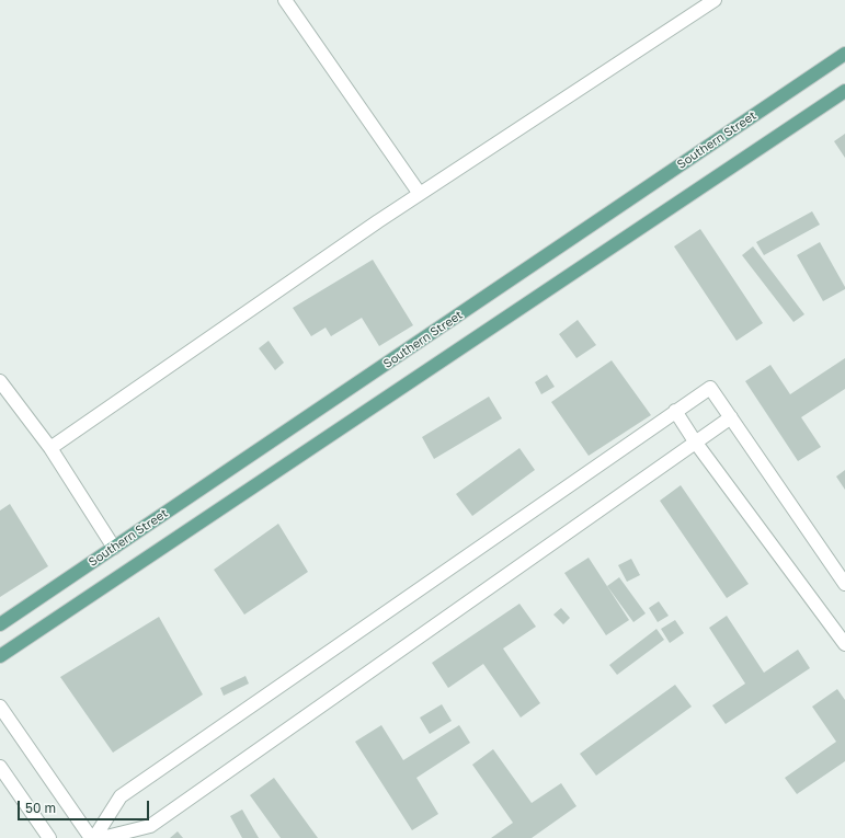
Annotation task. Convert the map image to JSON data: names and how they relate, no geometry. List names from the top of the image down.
{
  "streets": {
    "main road": ["Southern Street"]
  },
  "scale_bar": "50 m"
}
